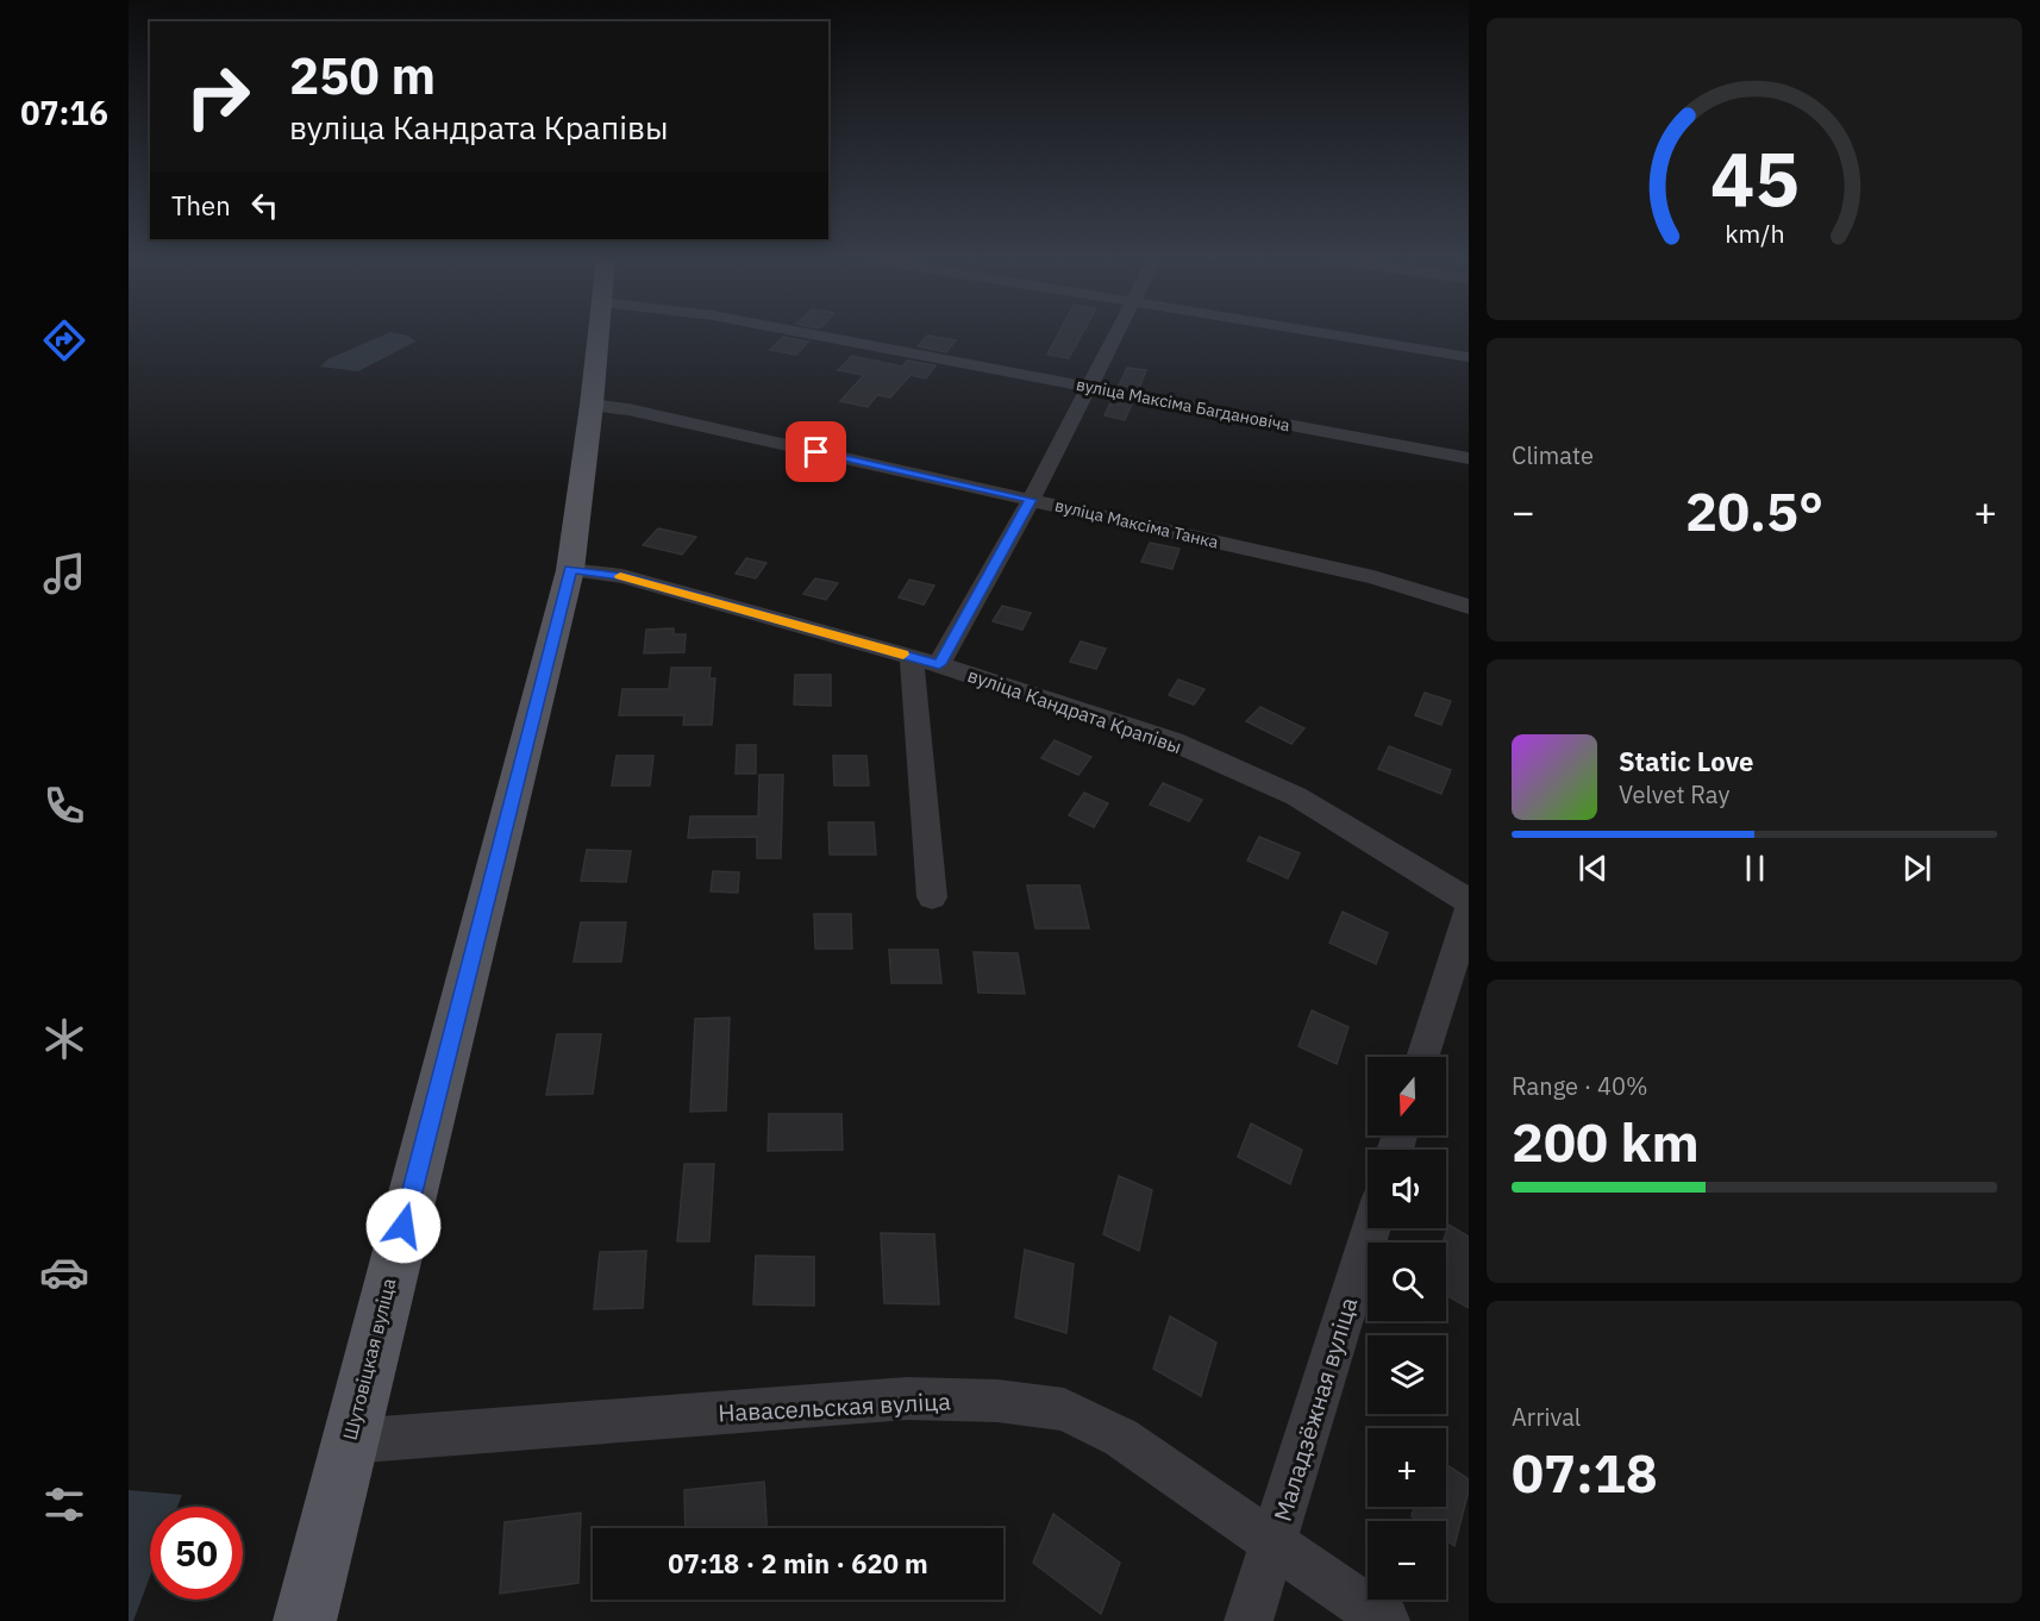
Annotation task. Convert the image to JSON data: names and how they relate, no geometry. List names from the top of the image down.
{
  "streets": {
    "main road": ["Шутовіцкая вуліца"],
    "street": [
      "вуліца Максіма Багдановіча",
      "вуліца Максіма Танка",
      "вуліца Кандрата Крапівы",
      "Навасельская вуліца",
      "Маладзёжная вуліца"
    ]
  },
  "crossings": [
    ["вуліца Максіма Танка", "Шутовіцкая вуліца"],
    ["вуліца Кандрата Крапівы", "Шутовіцкая вуліца"],
    ["Шутовіцкая вуліца", "Навасельская вуліца"],
    ["Навасельская вуліца", "Маладзёжная вуліца"]
  ],
  "north": "bottom",
  "page": {
    "tabs": "07:16",
    "turn": ["250 m", "вуліца Кандрата Крапівы"],
    "then": "Then",
    "tile": [
      "Climate",
      ["Range · 40%", "200 km"],
      ["Arrival", "07:18"]
    ],
    "heat": ["−", "20.5°", "+"],
    "song": ["Static Love", "Velvet Ray"],
    "map_buttons": ["+", "−"],
    "limit": "50",
    "trip": "07:18 · 2 min · 620 m",
    "gauge": ["45", "km/h"]
  }
}
